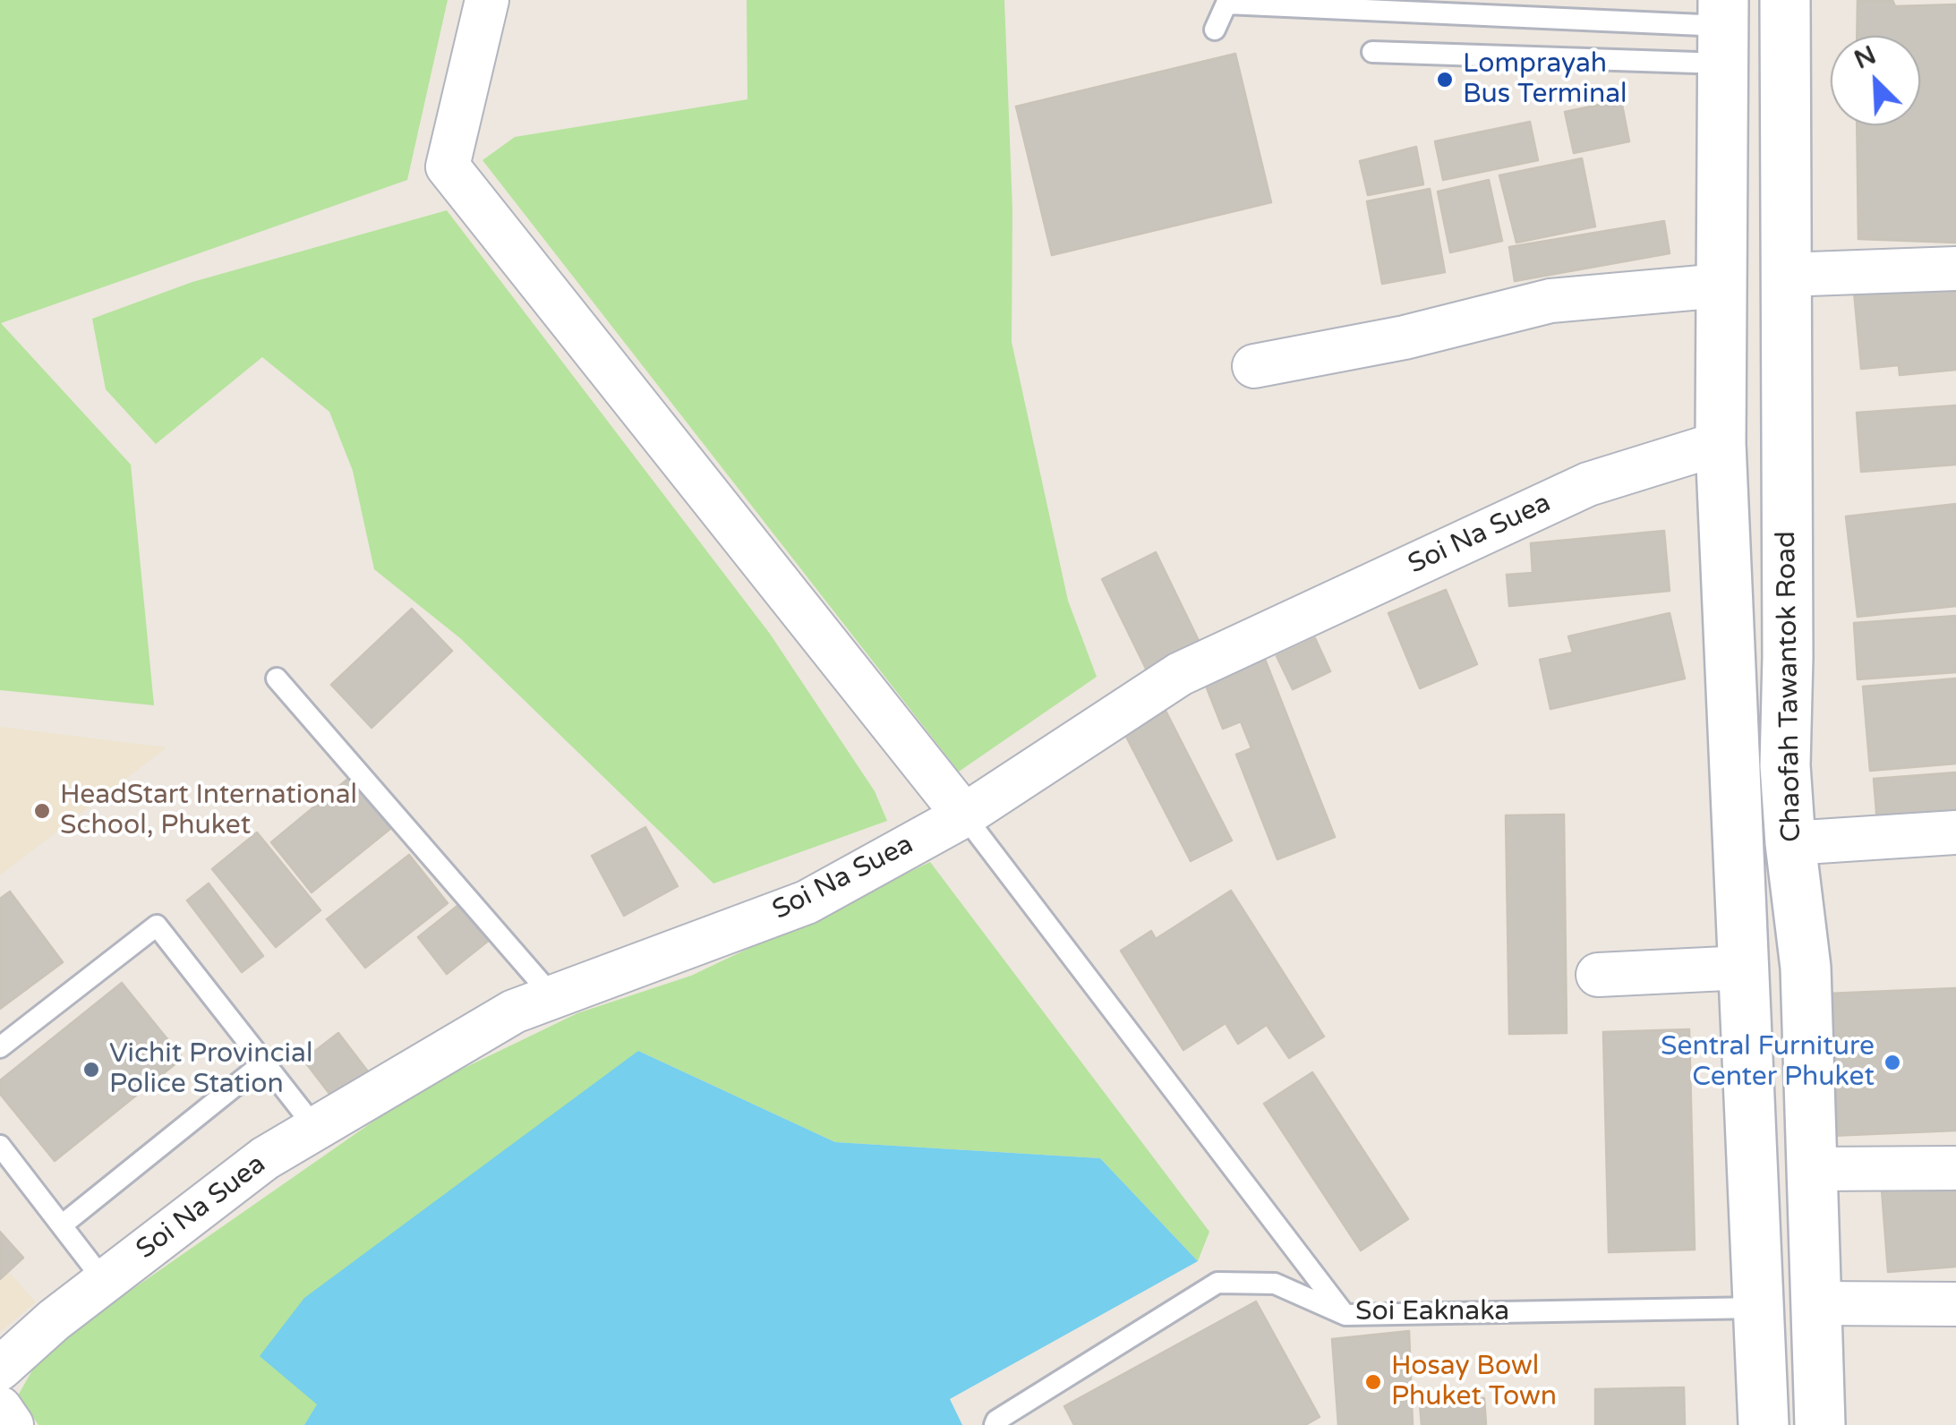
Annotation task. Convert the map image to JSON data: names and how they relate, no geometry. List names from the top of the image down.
{
  "streets": {
    "main road": ["Chaofah Tawantok Road"],
    "street": ["Soi Na Suea"],
    "lane": ["Soi Eaknaka"]
  },
  "crossings": [
    ["Soi Na Suea", "Chaofah Tawantok Road"],
    ["Chaofah Tawantok Road", "Soi Eaknaka"]
  ],
  "places": [
    "Lomprayah Bus Terminal",
    "HeadStart International School, Phuket",
    "Sentral Furniture Center Phuket",
    "Vichit Provincial Police Station",
    "Hosay Bowl Phuket Town"
  ],
  "north": "top left"
}
